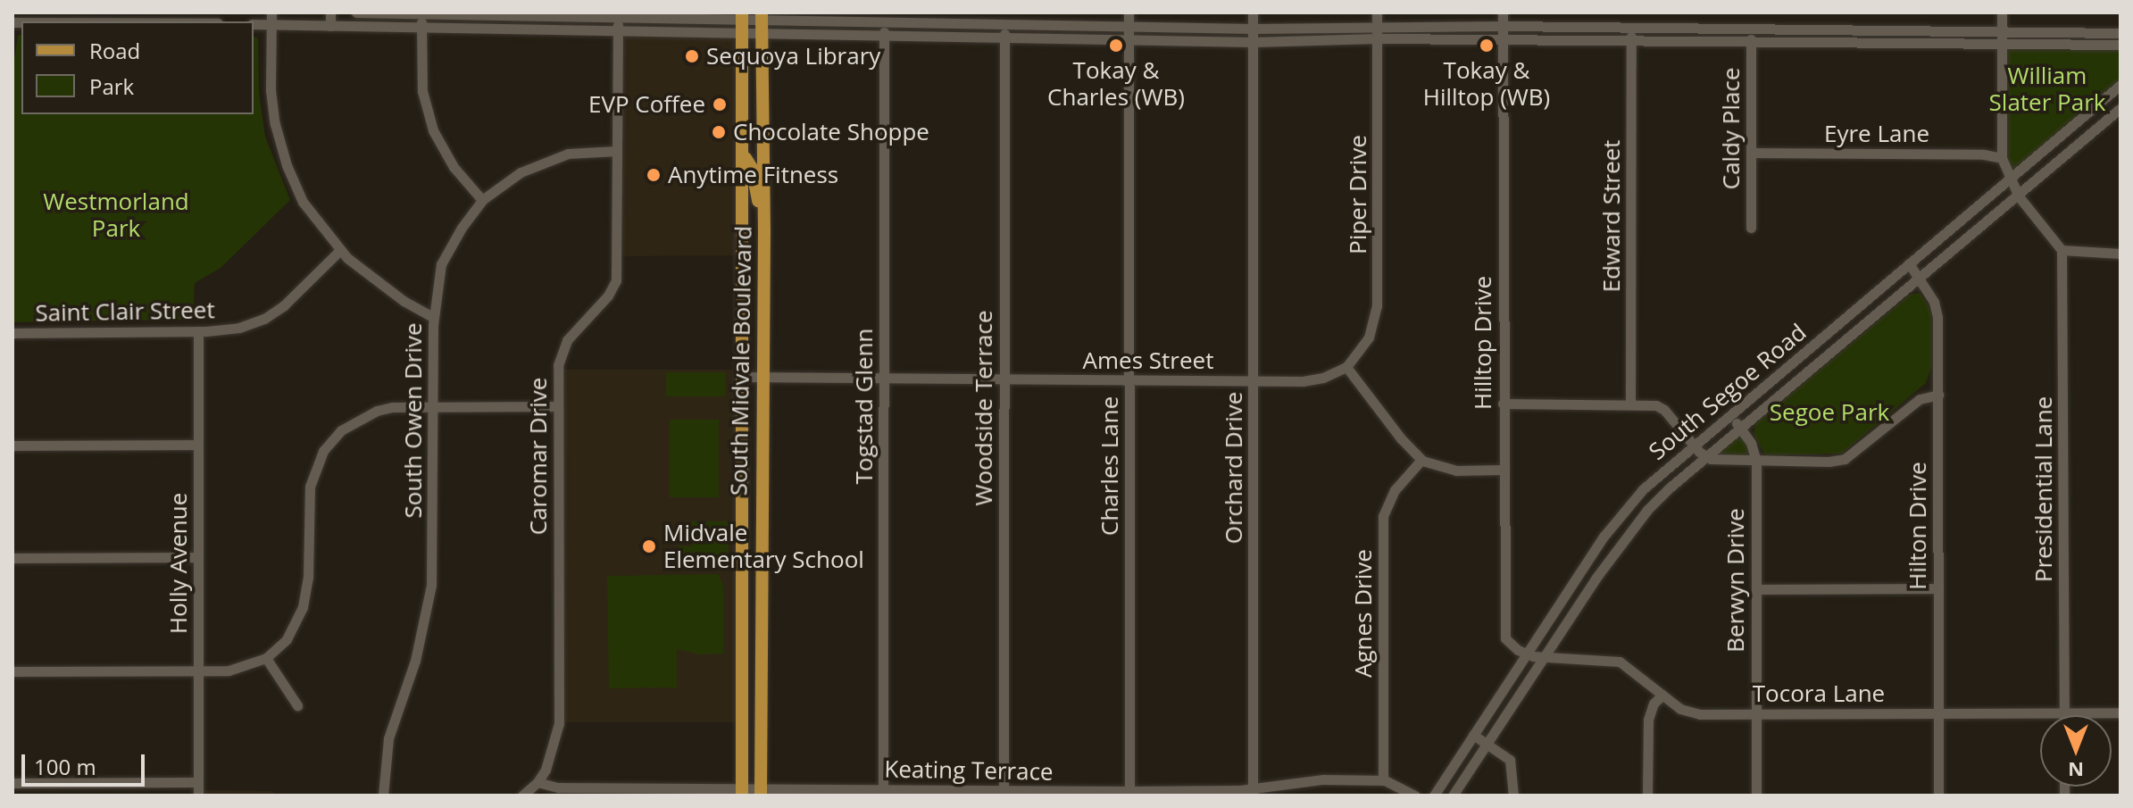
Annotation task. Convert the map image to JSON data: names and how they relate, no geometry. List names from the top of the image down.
{
  "streets": {
    "main road": ["South Midvale Boulevard"],
    "street": [
      "Caldy Place",
      "Eyre Lane",
      "Piper Drive",
      "Edward Street",
      "Saint Clair Street",
      "Hilltop Drive",
      "Ames Street",
      "South Segoe Road",
      "Togstad Glenn",
      "Woodside Terrace",
      "South Owen Drive",
      "Caromar Drive",
      "Charles Lane",
      "Orchard Drive",
      "Presidential Lane",
      "Hilton Drive",
      "Holly Avenue",
      "Berwyn Drive",
      "Agnes Drive",
      "Tocora Lane",
      "Keating Terrace"
    ]
  },
  "crossings": [
    ["Caldy Place", "Eyre Lane"],
    ["Piper Drive", "Ames Street"],
    ["Saint Clair Street", "Holly Avenue"],
    ["Hilltop Drive", "South Segoe Road"],
    ["Hilltop Drive", "Tocora Lane"],
    ["South Midvale Boulevard", "Ames Street"],
    ["South Midvale Boulevard", "Keating Terrace"],
    ["Ames Street", "Togstad Glenn"],
    ["Ames Street", "Woodside Terrace"],
    ["Ames Street", "Charles Lane"],
    ["Ames Street", "Orchard Drive"],
    ["South Segoe Road", "Hilton Drive"],
    ["South Segoe Road", "Berwyn Drive"],
    ["South Segoe Road", "Tocora Lane"],
    ["Togstad Glenn", "Keating Terrace"],
    ["Woodside Terrace", "Keating Terrace"],
    ["South Owen Drive", "Caromar Drive"],
    ["Caromar Drive", "Keating Terrace"],
    ["Charles Lane", "Keating Terrace"],
    ["Orchard Drive", "Keating Terrace"],
    ["Presidential Lane", "Tocora Lane"],
    ["Hilton Drive", "Tocora Lane"],
    ["Berwyn Drive", "Tocora Lane"],
    ["Agnes Drive", "Keating Terrace"]
  ],
  "parks": ["William Slater Park", "Westmorland Park", "Segoe Park"],
  "places": [
    "Tokay & Charles (WB)",
    "Tokay & Hilltop (WB)",
    "Sequoya Library",
    "EVP Coffee",
    "Chocolate Shoppe",
    "Anytime Fitness",
    "Midvale Elementary School"
  ],
  "legend": ["Road", "Park"],
  "scale_bar": "100 m",
  "north": "bottom"
}
